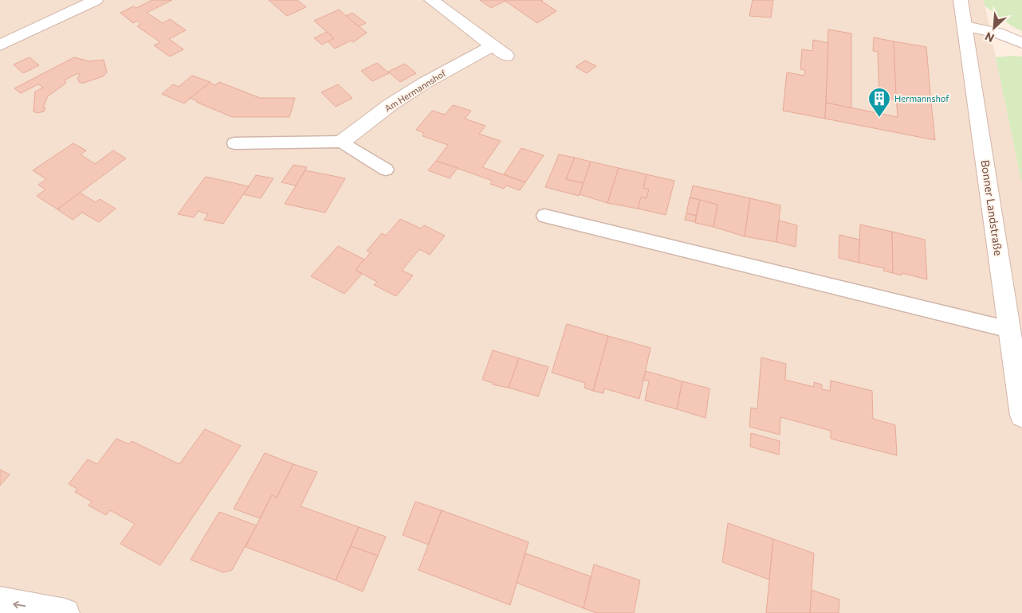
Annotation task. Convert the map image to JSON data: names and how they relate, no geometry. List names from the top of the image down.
{
  "streets": {
    "street": ["Am Hermannshof", "Bonner Landstraße"]
  },
  "places": {
    "building": ["Hermannshof"]
  },
  "north": "bottom left"
}
